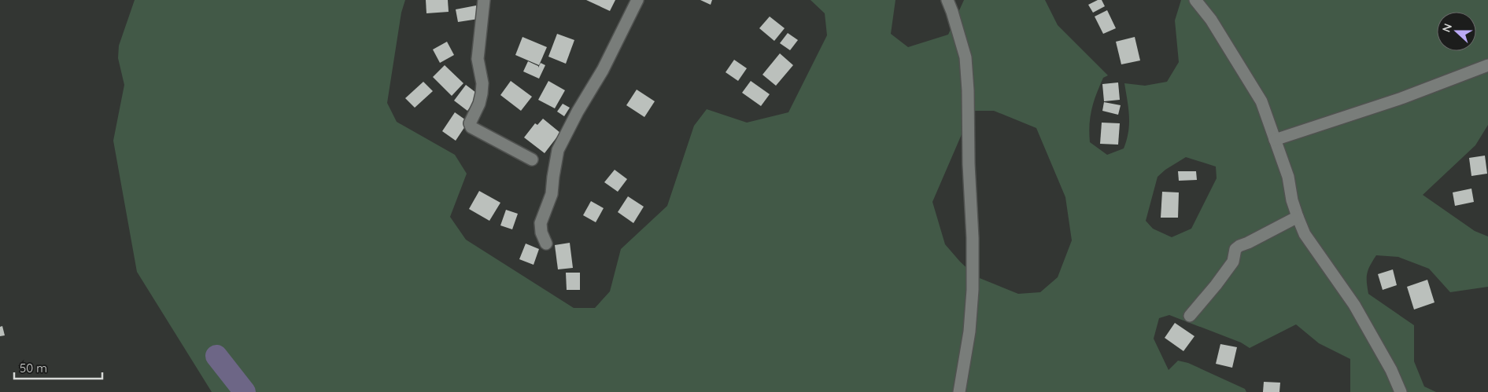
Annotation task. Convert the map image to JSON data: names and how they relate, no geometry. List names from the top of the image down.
{
  "scale_bar": "50 m",
  "north": "left"
}
